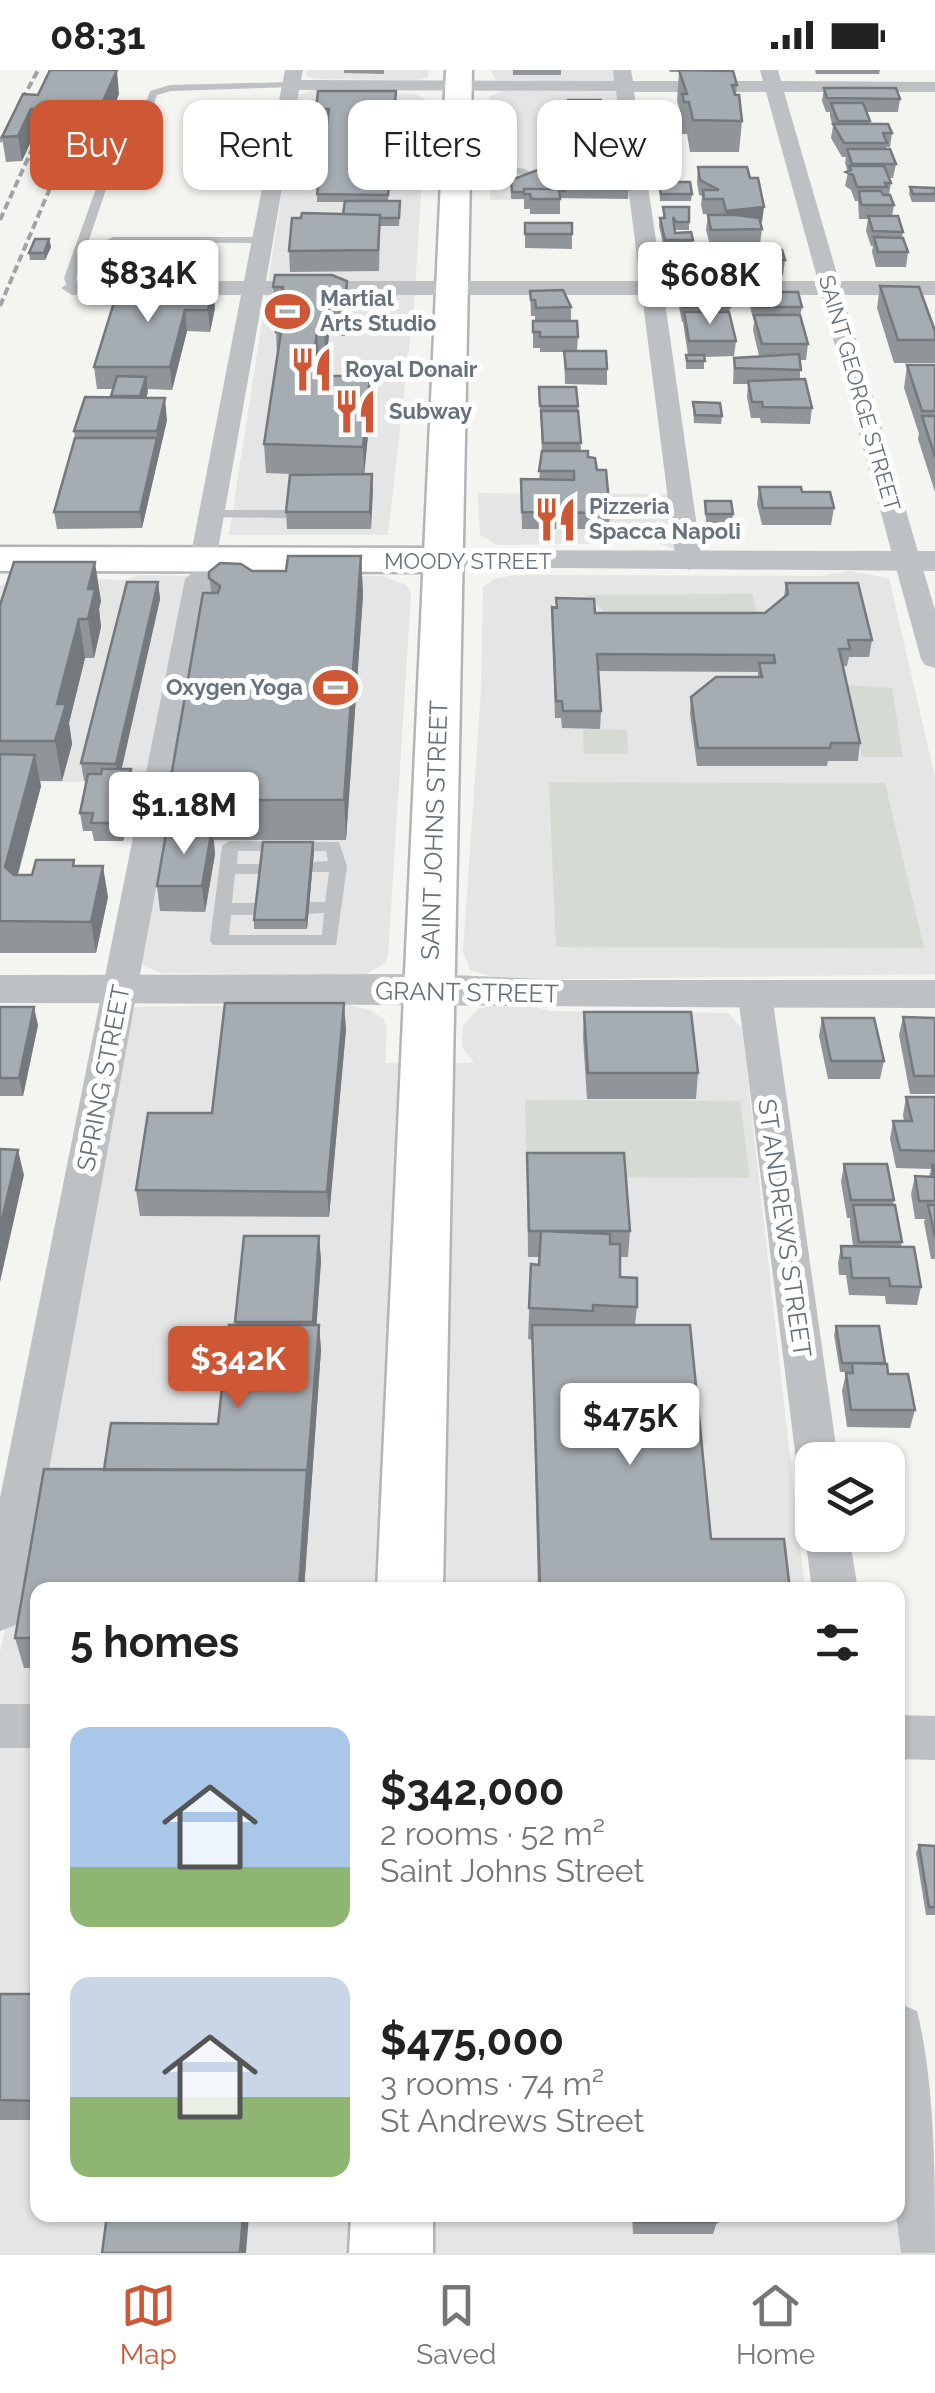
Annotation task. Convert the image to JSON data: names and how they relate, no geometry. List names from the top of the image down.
{
  "streets": {
    "main road": ["MOODY STREET", "SAINT JOHNS STREET"],
    "street": [
      "SAINT GEORGE STREET",
      "GRANT STREET",
      "SPRING STREET",
      "ST ANDREWS STREET"
    ]
  },
  "crossings": [
    ["SAINT GEORGE STREET", "MOODY STREET"],
    ["MOODY STREET", "SAINT JOHNS STREET"],
    ["MOODY STREET", "SPRING STREET"],
    ["SAINT JOHNS STREET", "GRANT STREET"],
    ["GRANT STREET", "SPRING STREET"],
    ["GRANT STREET", "ST ANDREWS STREET"]
  ],
  "places": {
    "sports": ["Martial Arts Studio", "Oxygen Yoga"],
    "restaurant": ["Royal Donair", "Subway", "Pizzeria Spacca Napoli"]
  },
  "page": {
    "status": "08:31",
    "chip": [
      "Buy",
      "Rent",
      "Filters",
      "New"
    ],
    "price": [
      "$834K",
      "$608K",
      "$1.18M",
      "$342K",
      "$475K"
    ],
    "heading": "5 homes",
    "list": [
      {
        "name": "$342,000",
        "note": "2 rooms · 52 m² · Saint Johns Street"
      },
      {
        "name": "$475,000",
        "note": "3 rooms · 74 m² · St Andrews Street"
      }
    ],
    "tabs": ["Map", "Saved", "Home"]
  }
}
